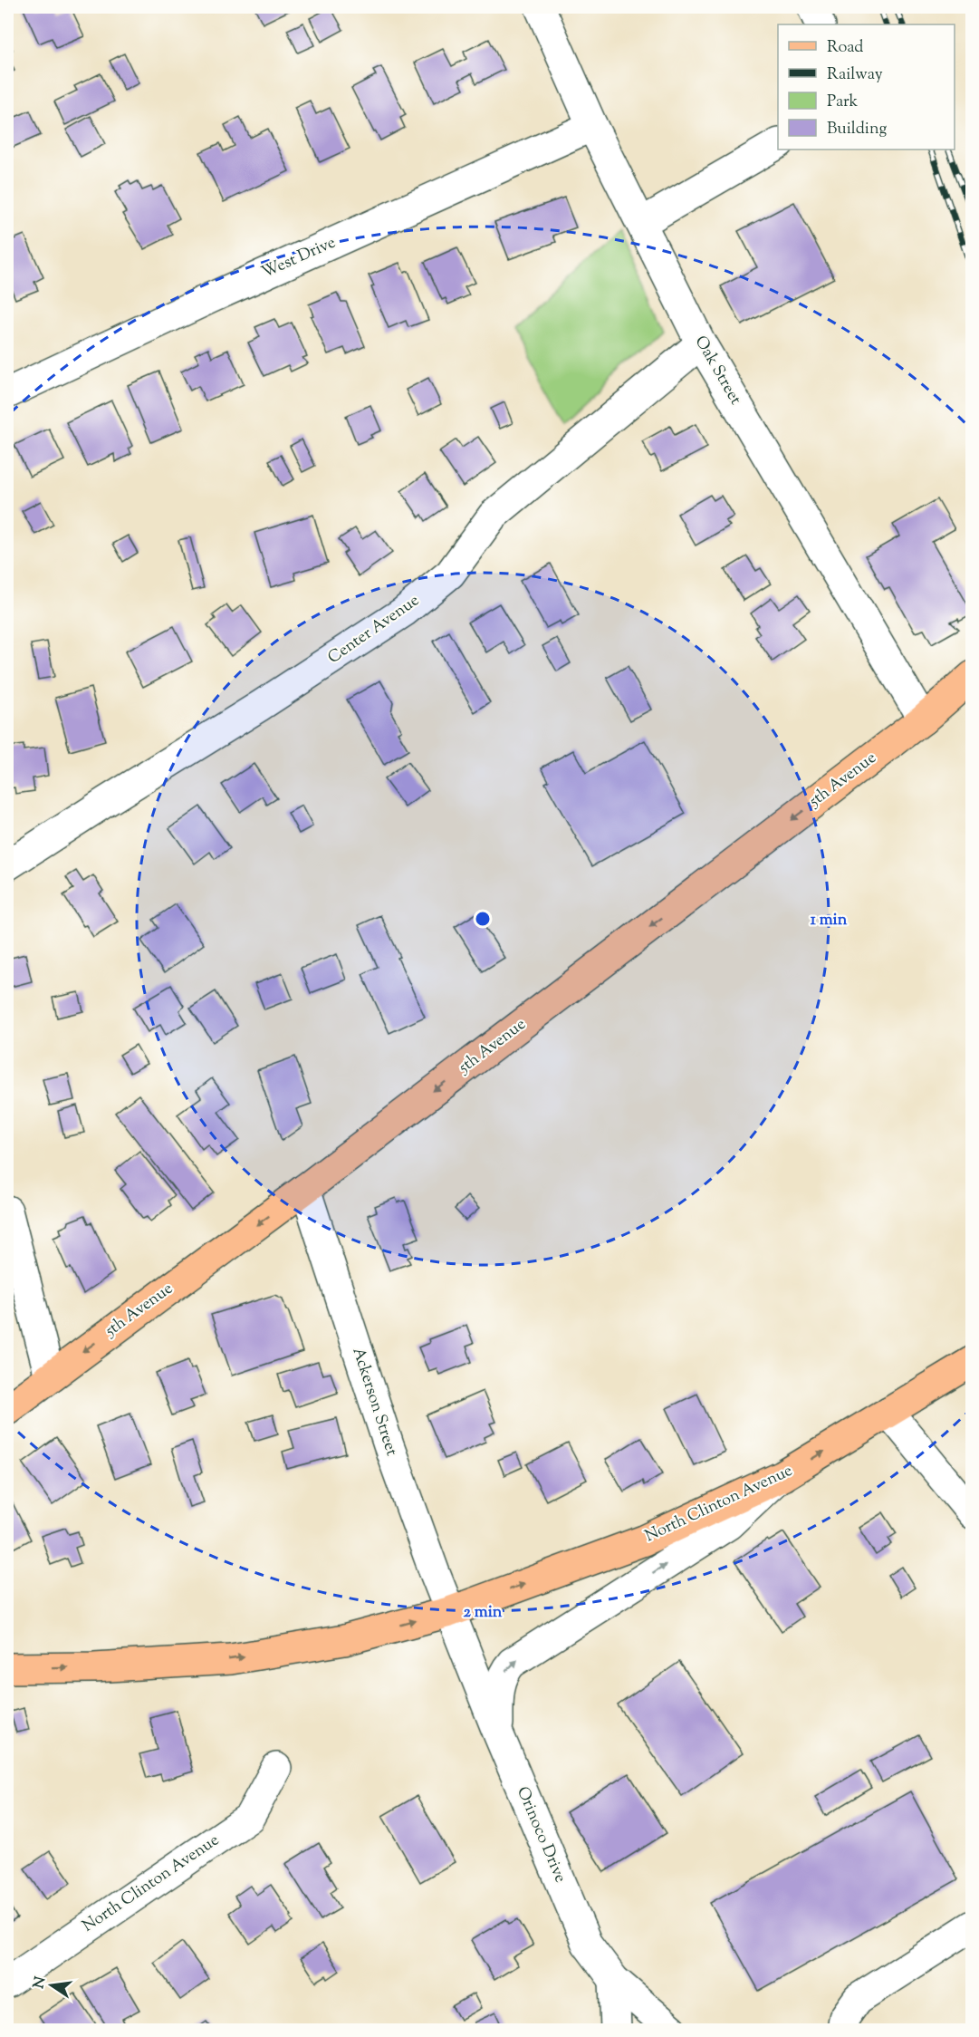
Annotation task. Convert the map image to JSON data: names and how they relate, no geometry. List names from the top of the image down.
{
  "streets": {
    "main road": ["5th Avenue", "North Clinton Avenue"],
    "street": [
      "West Drive",
      "Oak Street",
      "Center Avenue",
      "Ackerson Street",
      "Orinoco Drive"
    ]
  },
  "crossings": [
    ["West Drive", "Oak Street"],
    ["Oak Street", "Center Avenue"],
    ["Oak Street", "5th Avenue"],
    ["5th Avenue", "Ackerson Street"],
    ["Ackerson Street", "North Clinton Avenue"],
    ["Ackerson Street", "Orinoco Drive"],
    ["North Clinton Avenue", "Orinoco Drive"]
  ],
  "one_way": ["5th Avenue", "North Clinton Avenue"],
  "legend": [
    "Road",
    "Railway",
    "Park",
    "Building"
  ],
  "north": "left",
  "rings": ["1 min", "2 min"]
}
